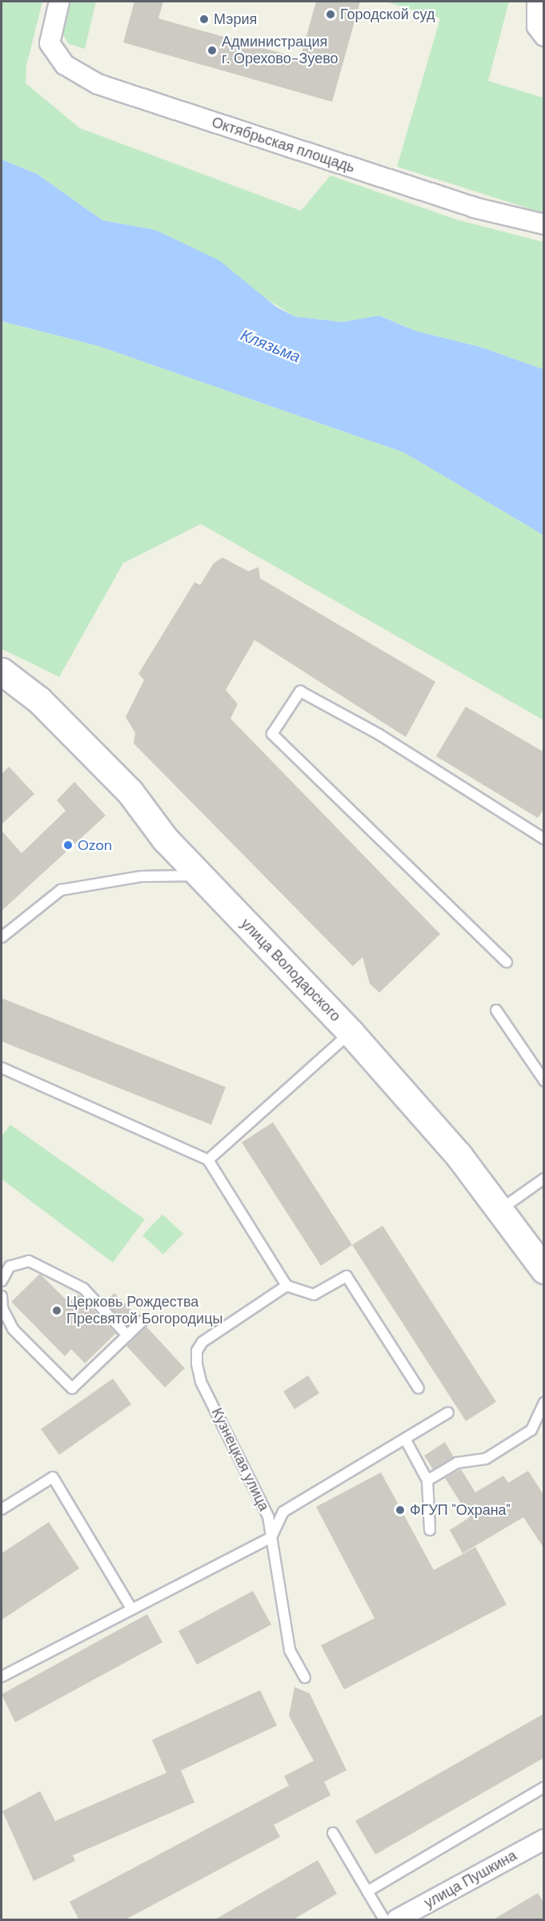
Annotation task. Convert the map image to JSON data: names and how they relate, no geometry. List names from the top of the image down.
{
  "streets": {
    "main road": ["улица Володарского"],
    "street": ["Октябрьская площадь", "улица Пушкина"],
    "lane": ["Кузнецкая улица"]
  },
  "water": ["Клязьма"],
  "places": [
    "Городской суд",
    "Мэрия",
    "Администрация г. Орехово-Зуево",
    "Ozon",
    "Церковь Рождества Пресвятой Богородицы",
    "ФГУП \"Охрана\""
  ]
}
